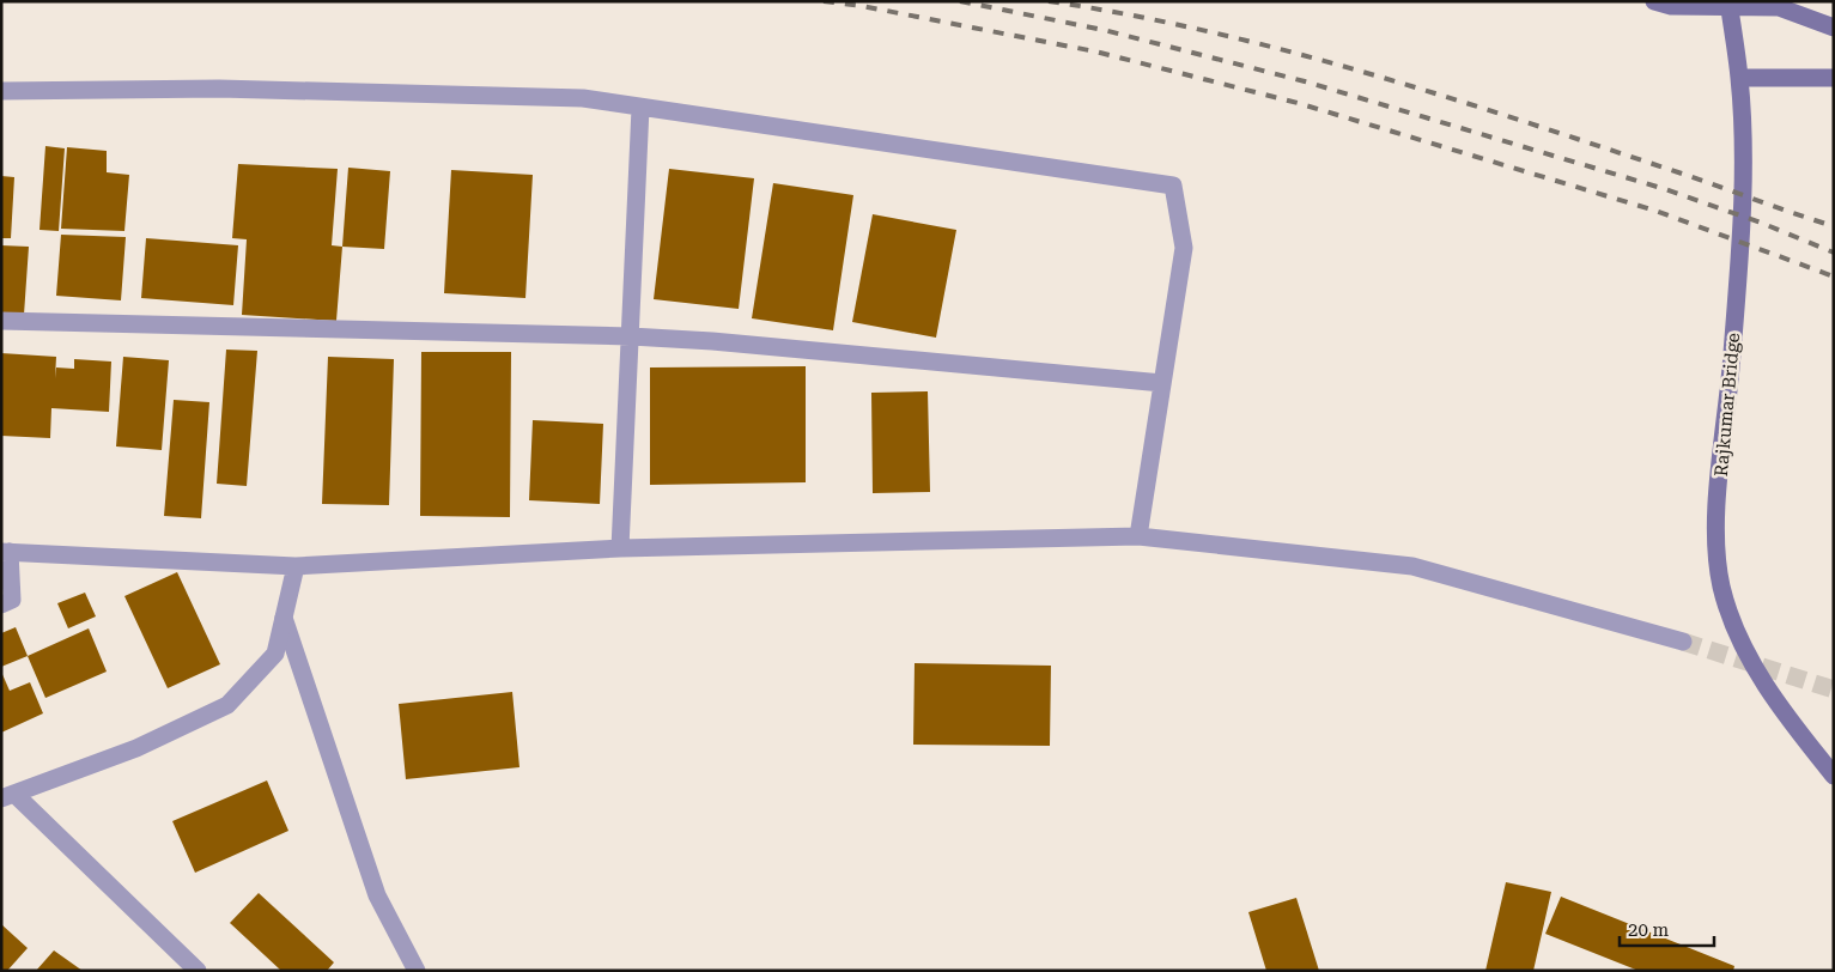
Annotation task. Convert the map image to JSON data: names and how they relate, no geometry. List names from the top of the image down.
{
  "streets": {
    "main road": ["Rajkumar Bridge"]
  },
  "scale_bar": "20 m"
}
